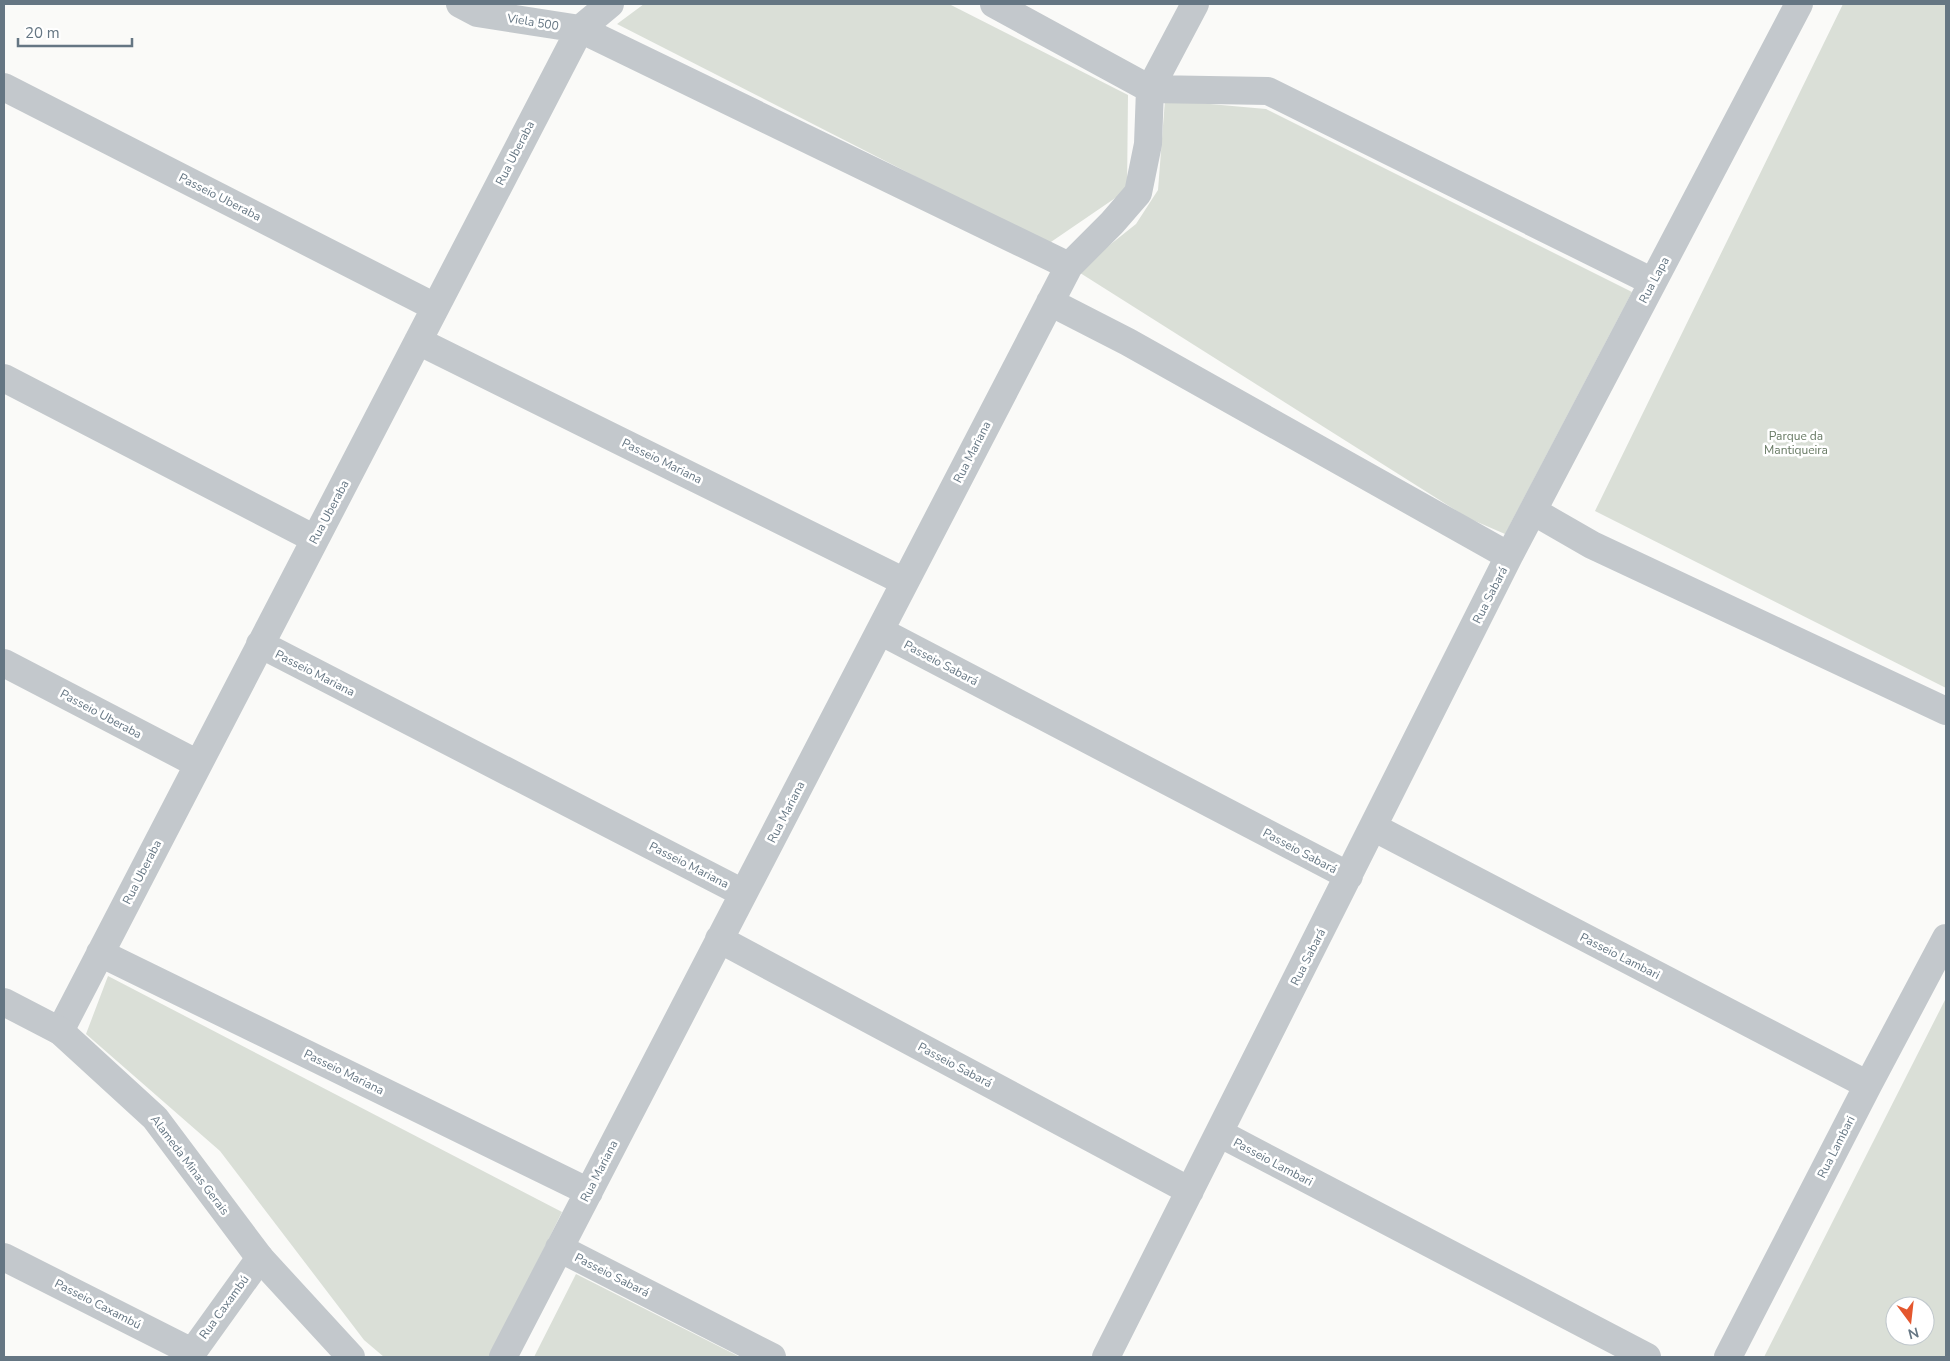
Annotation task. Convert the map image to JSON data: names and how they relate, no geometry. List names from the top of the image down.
{
  "streets": {
    "street": [
      "Viela 500",
      "Rua Uberaba",
      "Passeio Uberaba",
      "Rua Lapa",
      "Rua Mariana",
      "Passeio Mariana",
      "Rua Sabará",
      "Passeio Sabará",
      "Passeio Lambari",
      "Rua Lambari",
      "Alameda Minas Gerais",
      "Passeio Caxambú",
      "Rua Caxambú"
    ]
  },
  "crossings": [
    ["Viela 500", "Rua Uberaba"],
    ["Viela 500", "Rua Mariana"],
    ["Rua Uberaba", "Passeio Uberaba"],
    ["Rua Uberaba", "Passeio Mariana"],
    ["Rua Uberaba", "Alameda Minas Gerais"],
    ["Rua Lapa", "Rua Sabará"],
    ["Rua Mariana", "Passeio Mariana"],
    ["Rua Mariana", "Passeio Sabará"],
    ["Rua Sabará", "Passeio Sabará"],
    ["Rua Sabará", "Passeio Lambari"],
    ["Passeio Lambari", "Rua Lambari"],
    ["Alameda Minas Gerais", "Rua Caxambú"],
    ["Passeio Caxambú", "Rua Caxambú"]
  ],
  "parks": ["Parque da Mantiqueira"],
  "scale_bar": "20 m",
  "north": "bottom"
}
